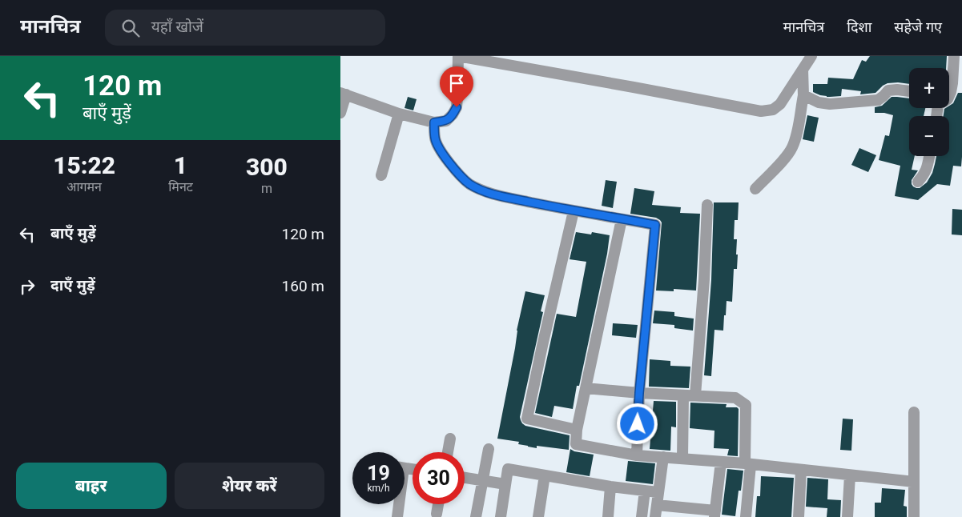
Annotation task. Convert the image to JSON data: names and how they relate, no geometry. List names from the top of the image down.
{
  "page": {
    "header": "मानचित्र",
    "search": "यहाँ खोजें",
    "nav": ["मानचित्र", "दिशा", "सहेजे गए"],
    "turn": ["120 m", "बाएँ मुड़ें"],
    "map_buttons": ["+", "−"],
    "eta": [
      "15:22",
      "आगमन",
      "1",
      "मिनट",
      "300",
      "m"
    ],
    "list": [
      {
        "name": "बाएँ मुड़ें",
        "value": "120 m"
      },
      {
        "name": "दाएँ मुड़ें",
        "value": "160 m"
      }
    ],
    "speed": "19 km/h",
    "limit": "30",
    "buttons": ["बाहर", "शेयर करें"]
  }
}
